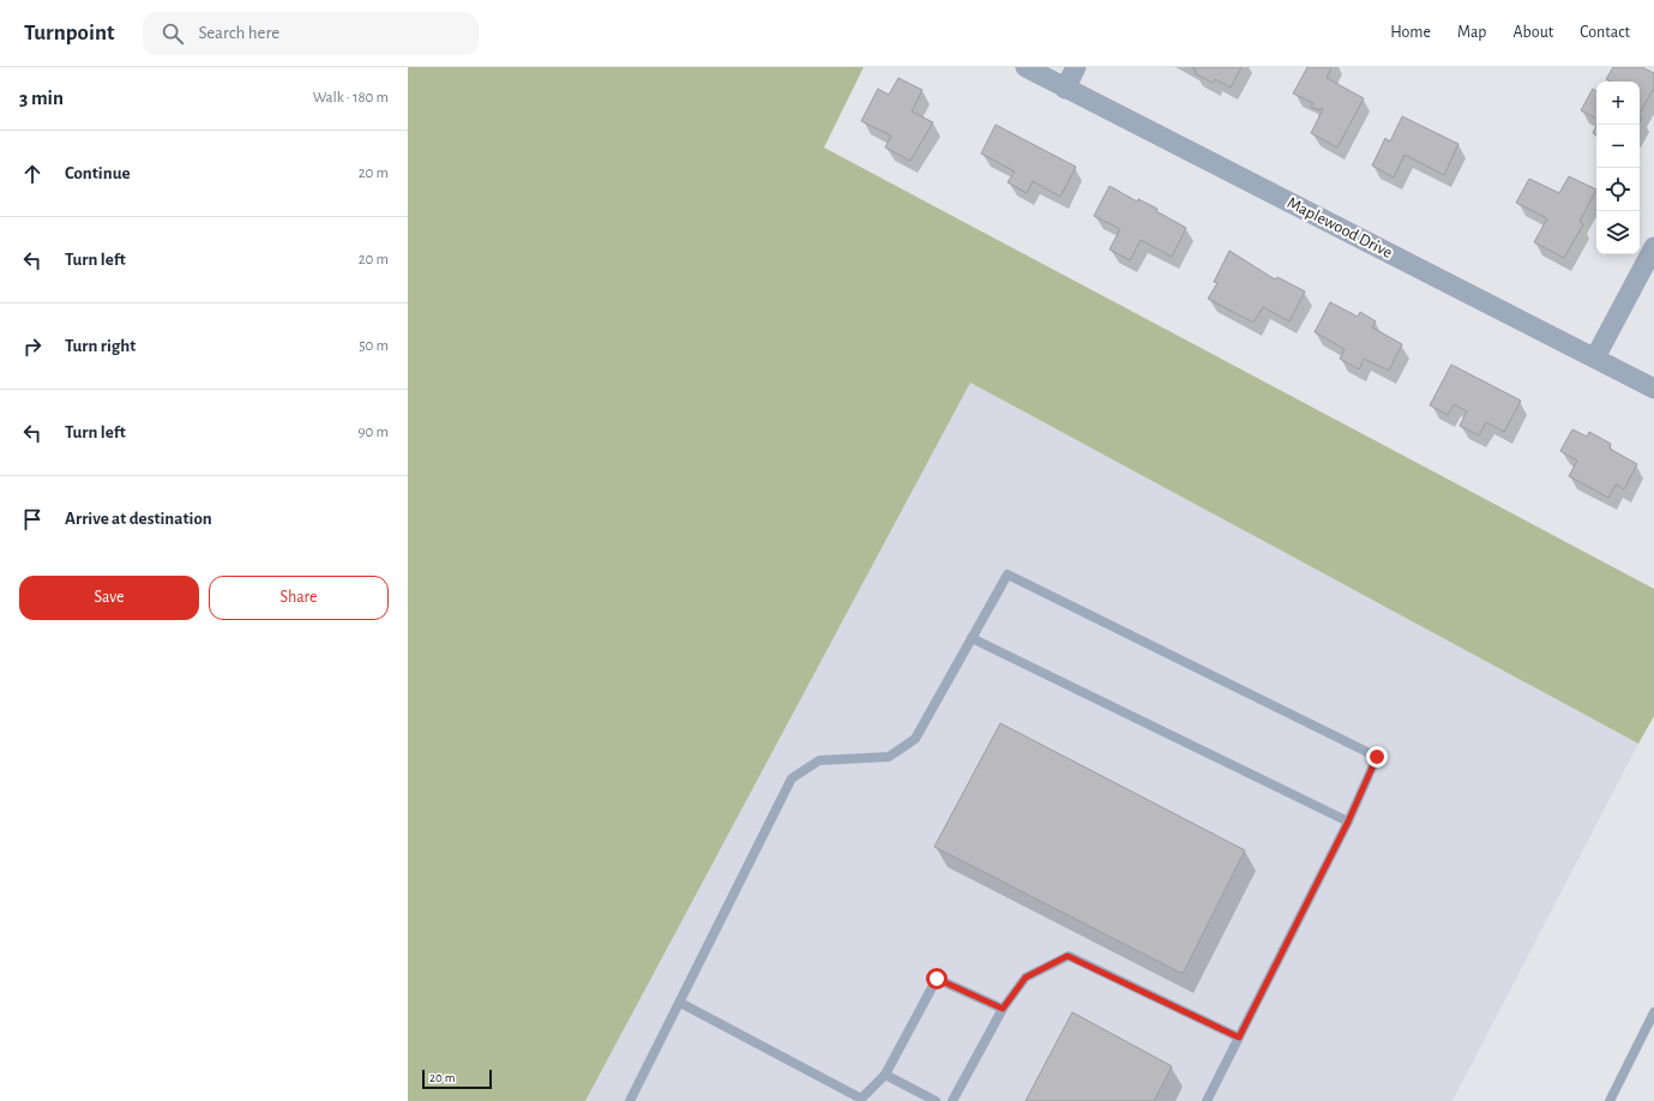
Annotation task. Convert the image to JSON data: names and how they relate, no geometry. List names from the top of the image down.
{
  "streets": {
    "street": ["Maplewood Drive"]
  },
  "scale_bar": "20 m",
  "page": {
    "header": "Turnpoint",
    "search": "Search here",
    "nav": [
      "Home",
      "Map",
      "About",
      "Contact"
    ],
    "heading": ["3 min", "Walk · 180 m"],
    "map_buttons": ["+", "−"],
    "list": [
      ["Continue", "20 m"],
      ["Turn left", "20 m"],
      ["Turn right", "50 m"],
      ["Turn left", "90 m"],
      "Arrive at destination"
    ],
    "buttons": ["Save", "Share"],
    "scale": "20 m"
  }
}
